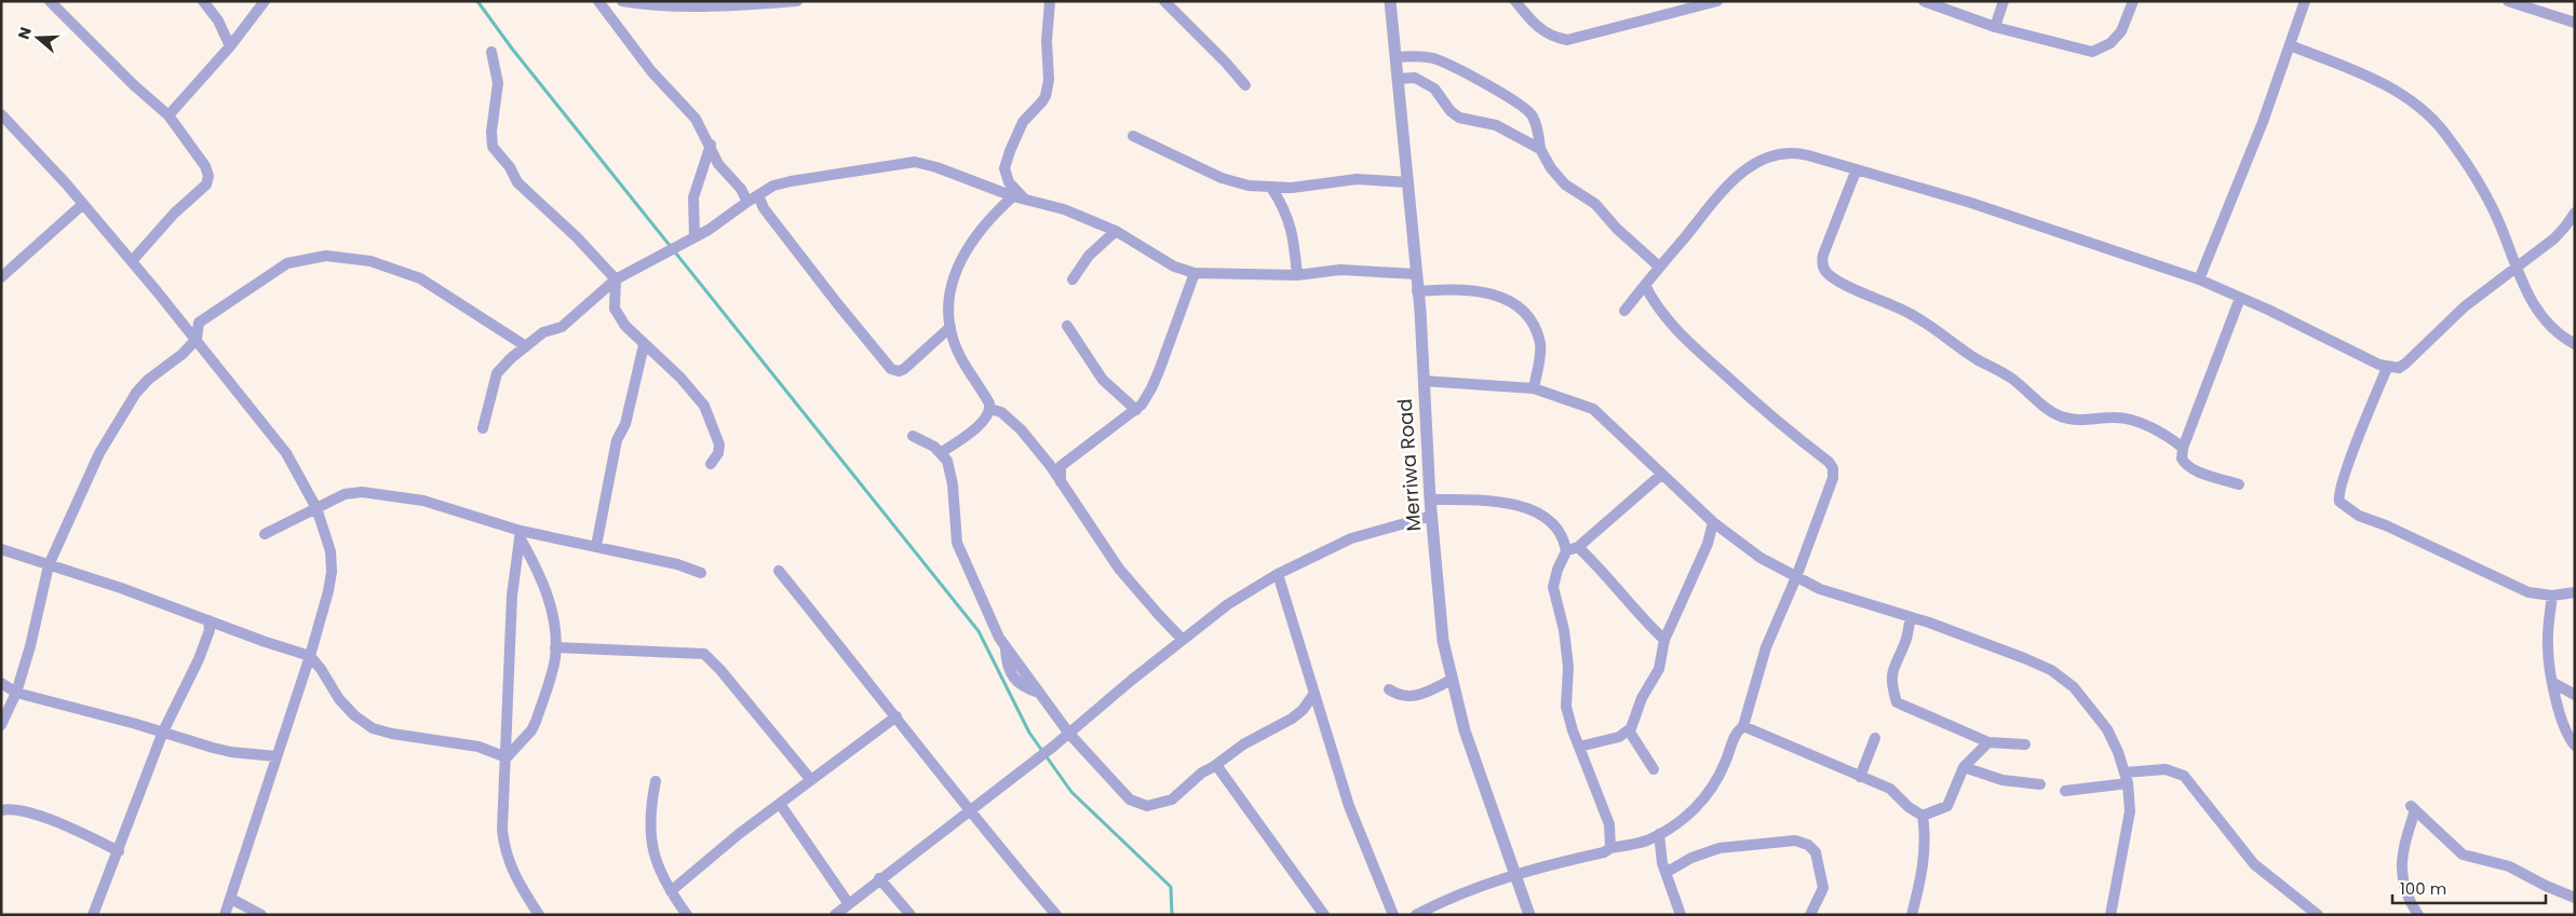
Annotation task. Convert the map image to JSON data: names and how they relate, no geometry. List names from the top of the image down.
{
  "streets": {
    "street": ["Merriwa Road"]
  },
  "scale_bar": "100 m",
  "north": "left"
}
